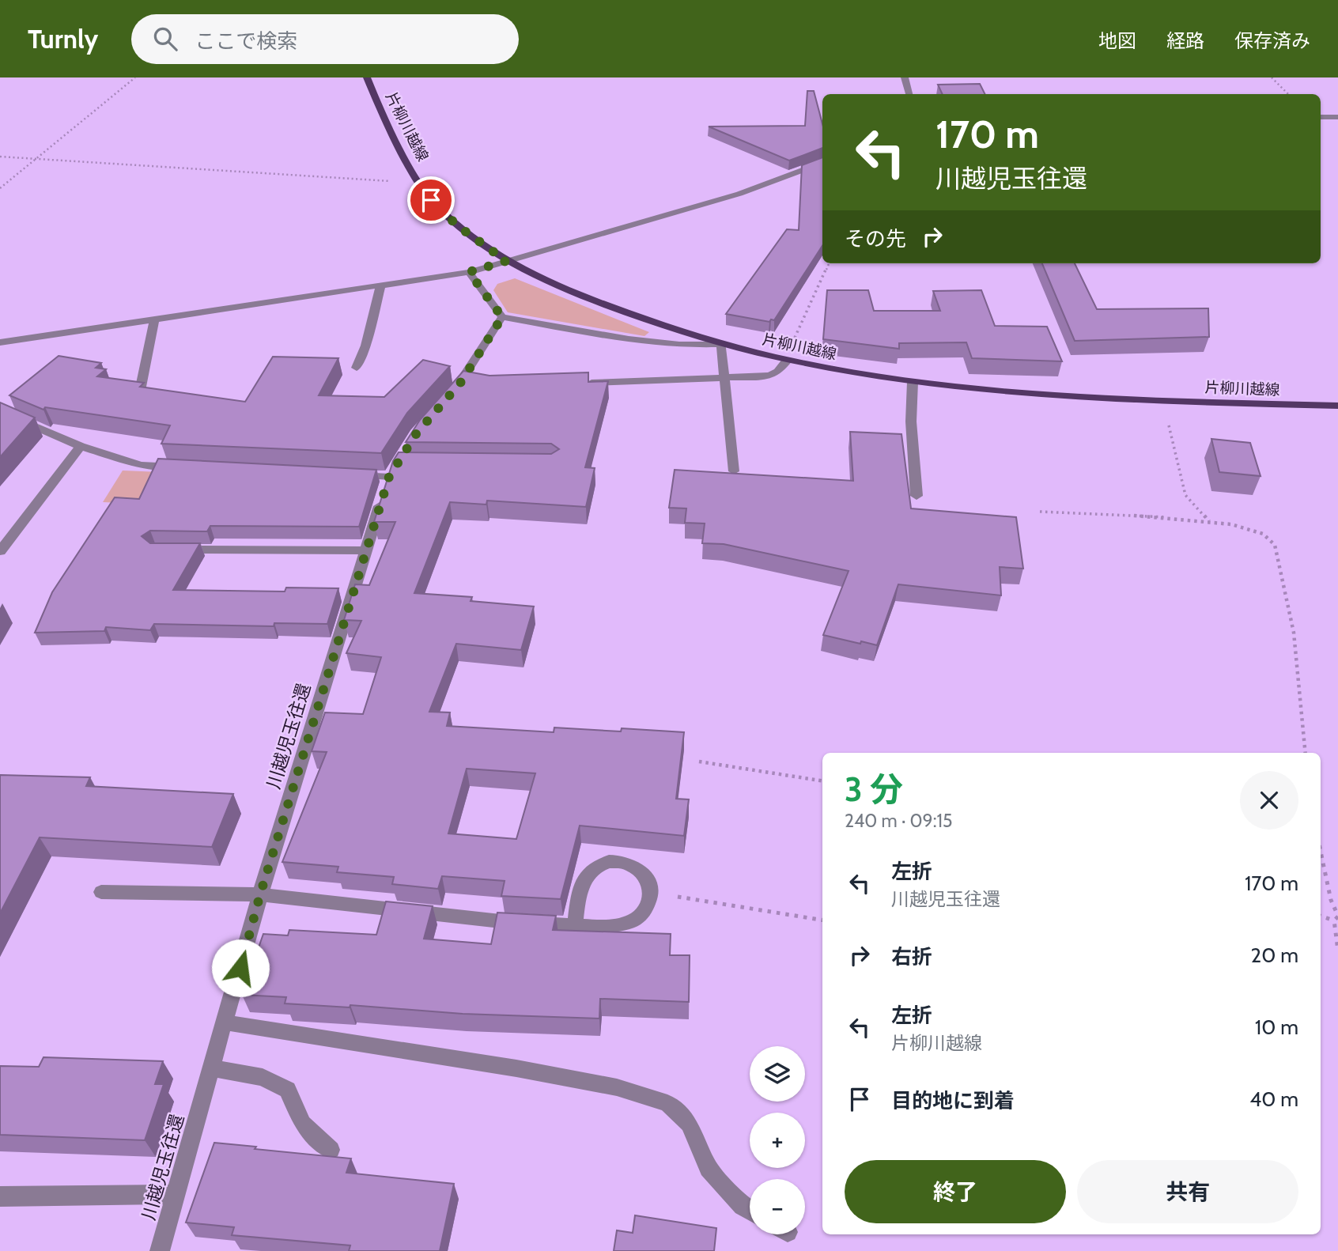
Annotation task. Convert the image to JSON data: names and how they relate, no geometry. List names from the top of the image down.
{
  "streets": {
    "main road": ["片柳川越線"],
    "street": ["川越児玉往還"]
  },
  "page": {
    "header": "Turnly",
    "search": "ここで検索",
    "nav": ["地図", "経路", "保存済み"],
    "turn": ["170 m", "川越児玉往還"],
    "then": "その先",
    "heading": ["3 分", "240 m · 09:15"],
    "list": [
      {
        "name": "左折",
        "note": "川越児玉往還",
        "value": "170 m"
      },
      {
        "name": "右折",
        "value": "20 m"
      },
      {
        "name": "左折",
        "note": "片柳川越線",
        "value": "10 m"
      },
      {
        "name": "目的地に到着",
        "value": "40 m"
      }
    ],
    "map_buttons": ["+", "−"],
    "buttons": ["終了", "共有"]
  }
}
